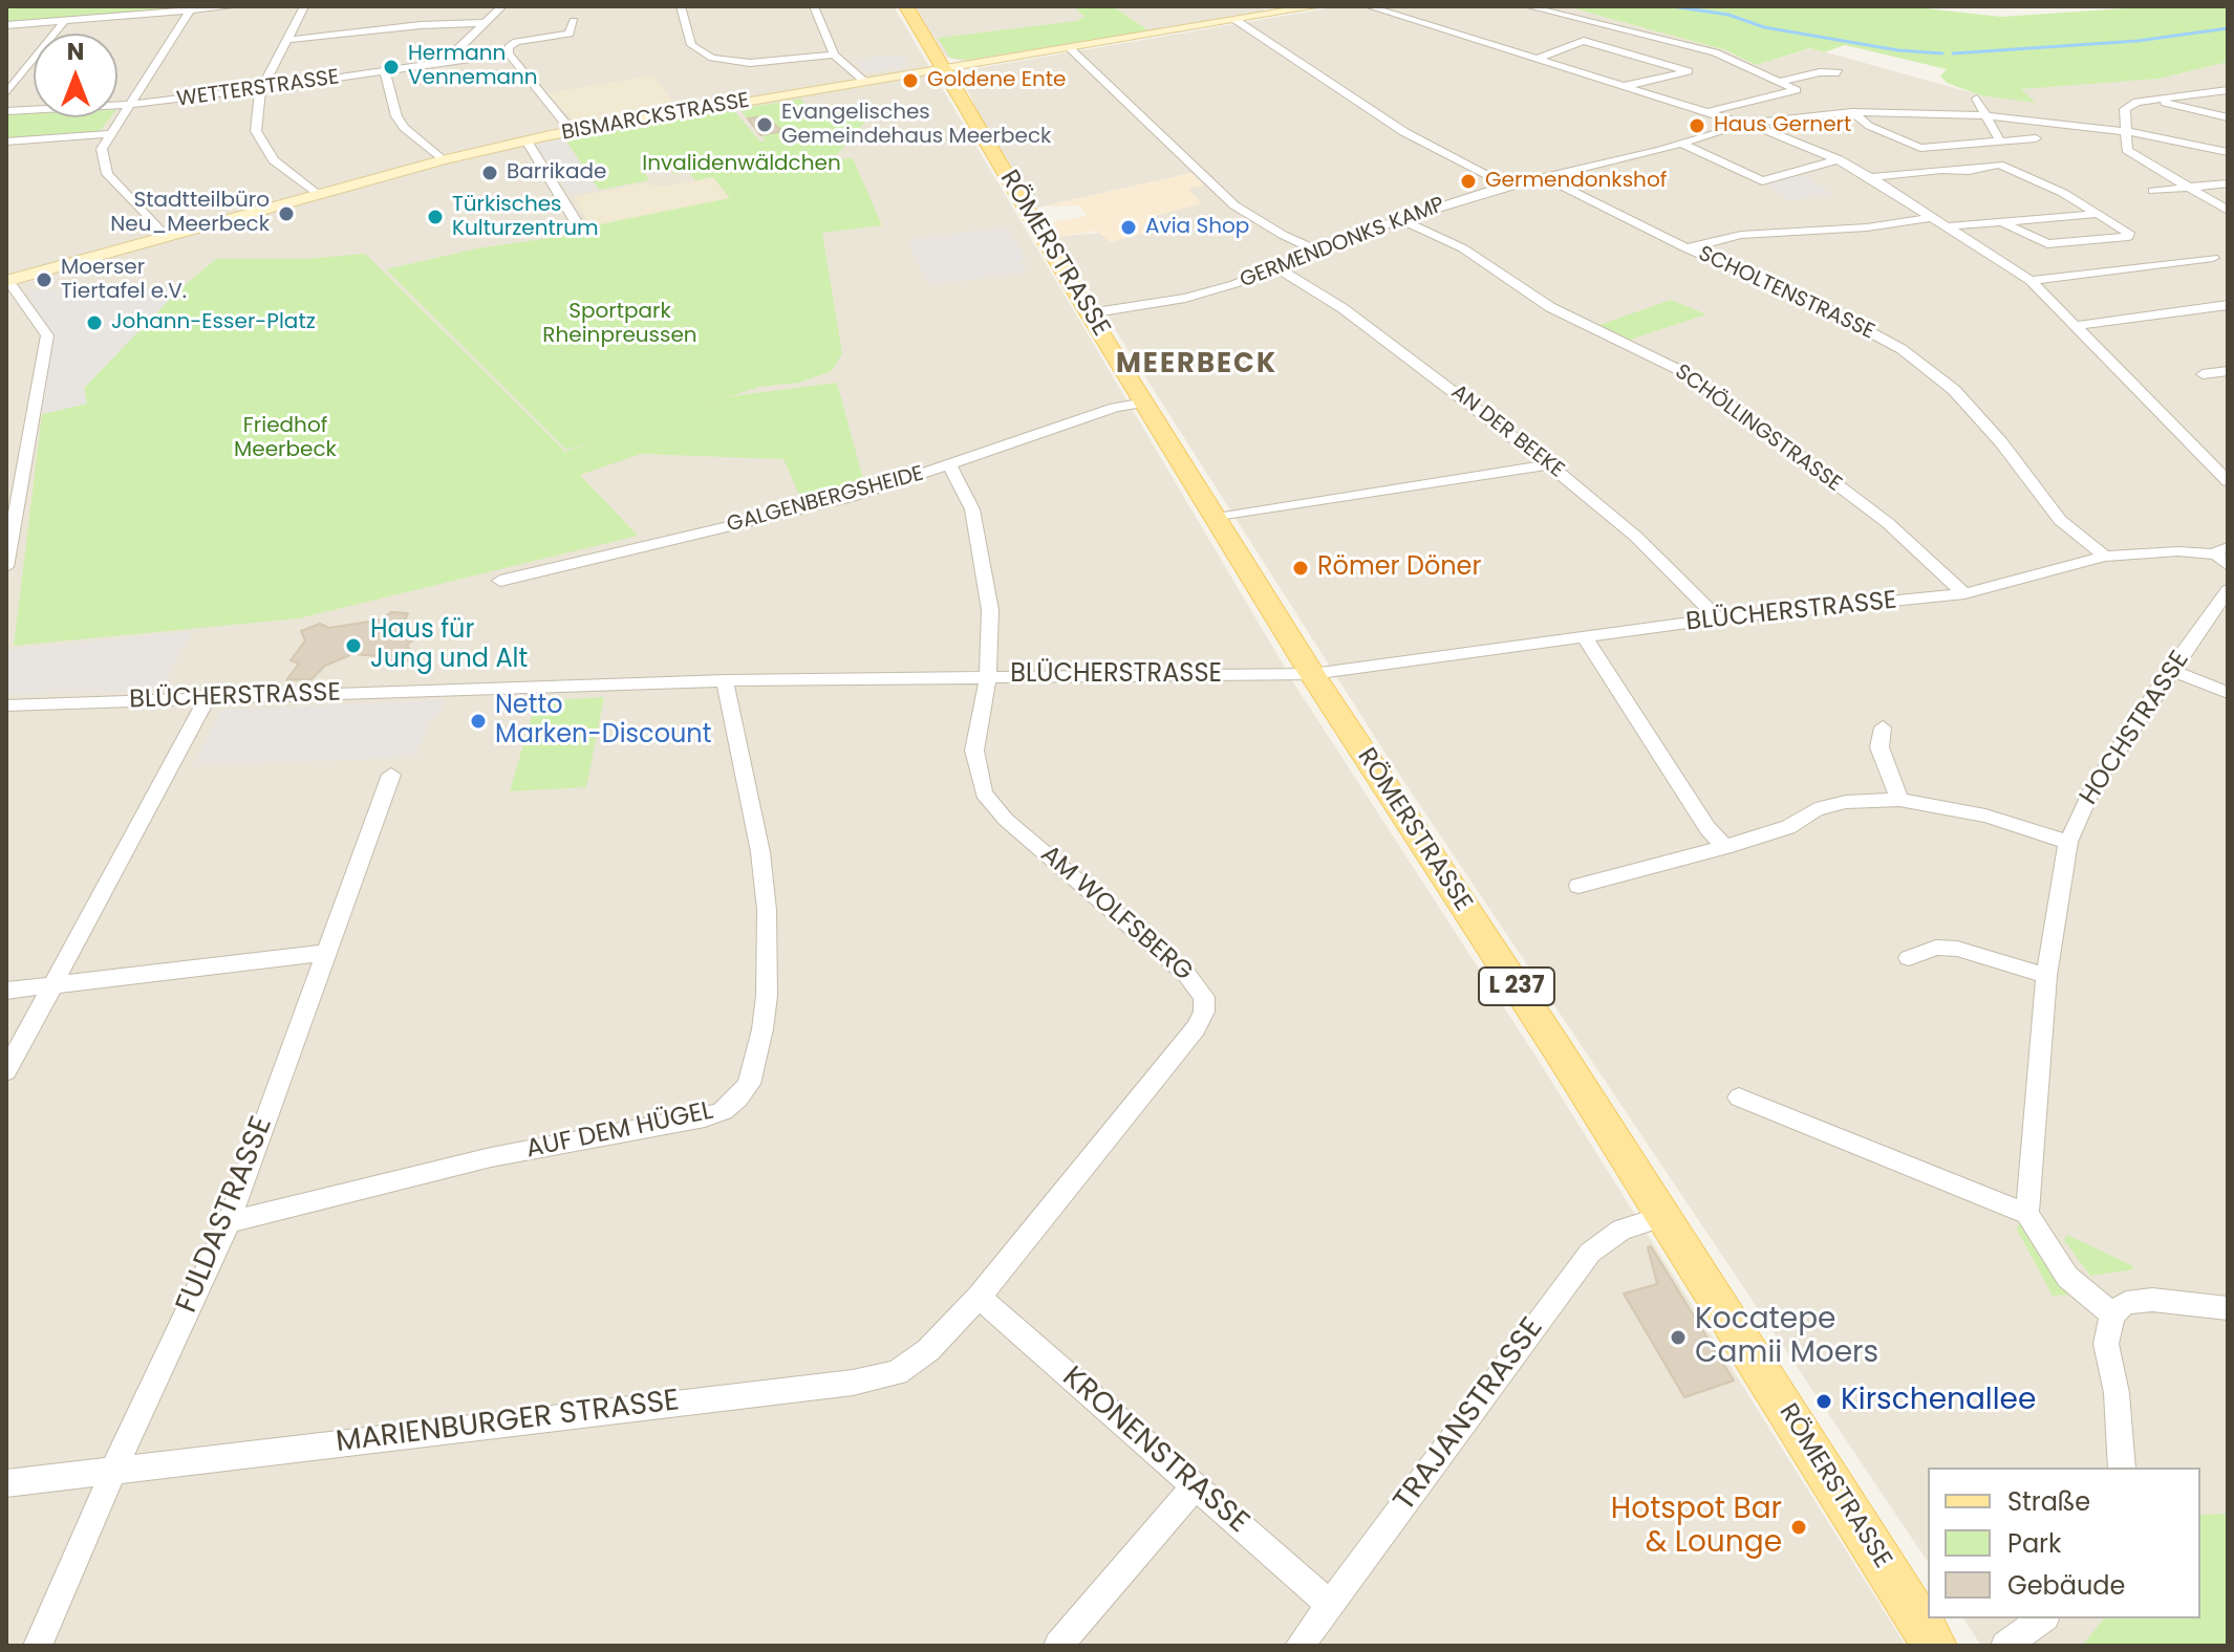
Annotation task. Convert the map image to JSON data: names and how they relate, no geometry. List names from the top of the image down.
{
  "streets": {
    "main road": ["BISMARCKSTRASSE", "RÖMERSTRASSE", "L 237"],
    "street": [
      "WETTERSTRASSE",
      "GERMENDONKS KAMP",
      "SCHOLTENSTRASSE",
      "SCHÖLLINGSTRASSE",
      "AN DER BEEKE",
      "GALGENBERGSHEIDE",
      "BLÜCHERSTRASSE",
      "HOCHSTRASSE",
      "AM WOLFSBERG",
      "AUF DEM HÜGEL",
      "FULDASTRASSE",
      "TRAJANSTRASSE",
      "MARIENBURGER STRASSE",
      "KRONENSTRASSE"
    ]
  },
  "crossings": [
    ["BISMARCKSTRASSE", "RÖMERSTRASSE"],
    ["GERMENDONKS KAMP", "RÖMERSTRASSE"],
    ["GERMENDONKS KAMP", "SCHOLTENSTRASSE"],
    ["GERMENDONKS KAMP", "SCHÖLLINGSTRASSE"],
    ["GERMENDONKS KAMP", "AN DER BEEKE"],
    ["RÖMERSTRASSE", "GALGENBERGSHEIDE"],
    ["RÖMERSTRASSE", "BLÜCHERSTRASSE"],
    ["RÖMERSTRASSE", "TRAJANSTRASSE"],
    ["SCHOLTENSTRASSE", "BLÜCHERSTRASSE"],
    ["SCHÖLLINGSTRASSE", "BLÜCHERSTRASSE"],
    ["AN DER BEEKE", "BLÜCHERSTRASSE"],
    ["BLÜCHERSTRASSE", "AM WOLFSBERG"],
    ["BLÜCHERSTRASSE", "AUF DEM HÜGEL"],
    ["AM WOLFSBERG", "MARIENBURGER STRASSE"],
    ["AM WOLFSBERG", "KRONENSTRASSE"],
    ["AUF DEM HÜGEL", "FULDASTRASSE"],
    ["FULDASTRASSE", "MARIENBURGER STRASSE"],
    ["TRAJANSTRASSE", "KRONENSTRASSE"],
    ["MARIENBURGER STRASSE", "KRONENSTRASSE"]
  ],
  "districts": ["MEERBECK"],
  "parks": ["Invalidenwäldchen", "Sportpark Rheinpreussen", "Friedhof Meerbeck"],
  "places": [
    "Hermann Vennemann",
    "Goldene Ente",
    "Evangelisches Gemeindehaus Meerbeck",
    "Haus Gernert",
    "Barrikade",
    "Germendonkshof",
    "Stadtteilbüro Neu_Meerbeck",
    "Türkisches Kulturzentrum",
    "Avia Shop",
    "Moerser Tiertafel e.V.",
    "Johann-Esser-Platz",
    "Römer Döner",
    "Haus für Jung und Alt",
    "Netto Marken-Discount",
    "Kocatepe Camii Moers",
    "Kirschenallee",
    "Hotspot Bar & Lounge"
  ],
  "legend": ["Straße", "Park", "Gebäude"],
  "north": "top"
}
